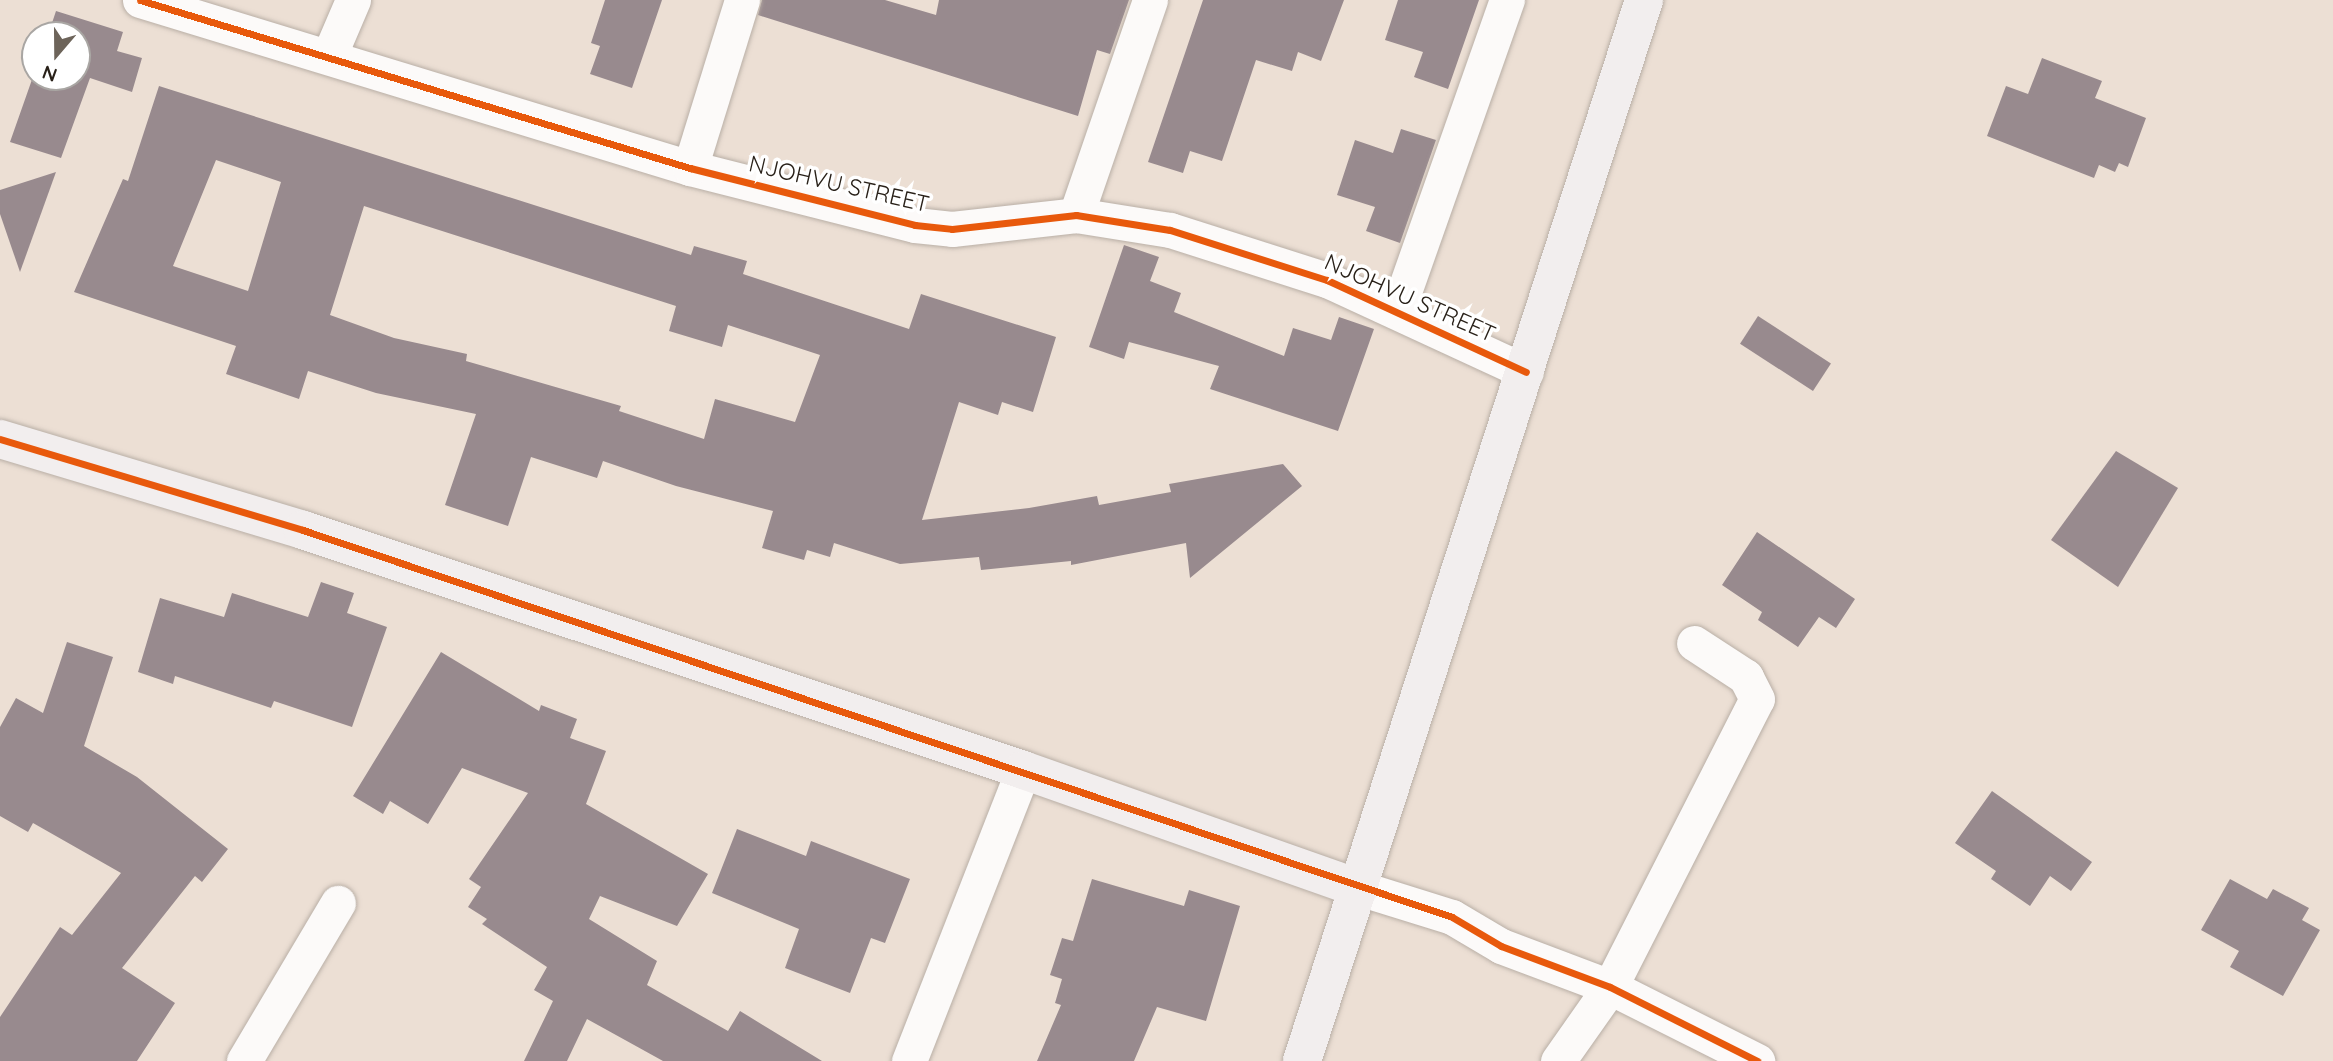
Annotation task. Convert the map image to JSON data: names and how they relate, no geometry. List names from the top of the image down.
{
  "streets": {
    "street": ["NJOHVU STREET"]
  },
  "north": "bottom"
}
